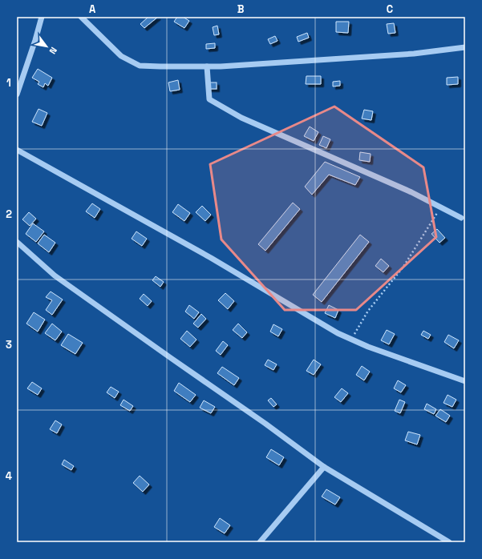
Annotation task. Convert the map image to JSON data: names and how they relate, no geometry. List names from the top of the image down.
{
  "north": "bottom right",
  "grid": {
    "columns": ["A", "B", "C"],
    "rows": [
      "1",
      "2",
      "3",
      "4"
    ]
  }
}
